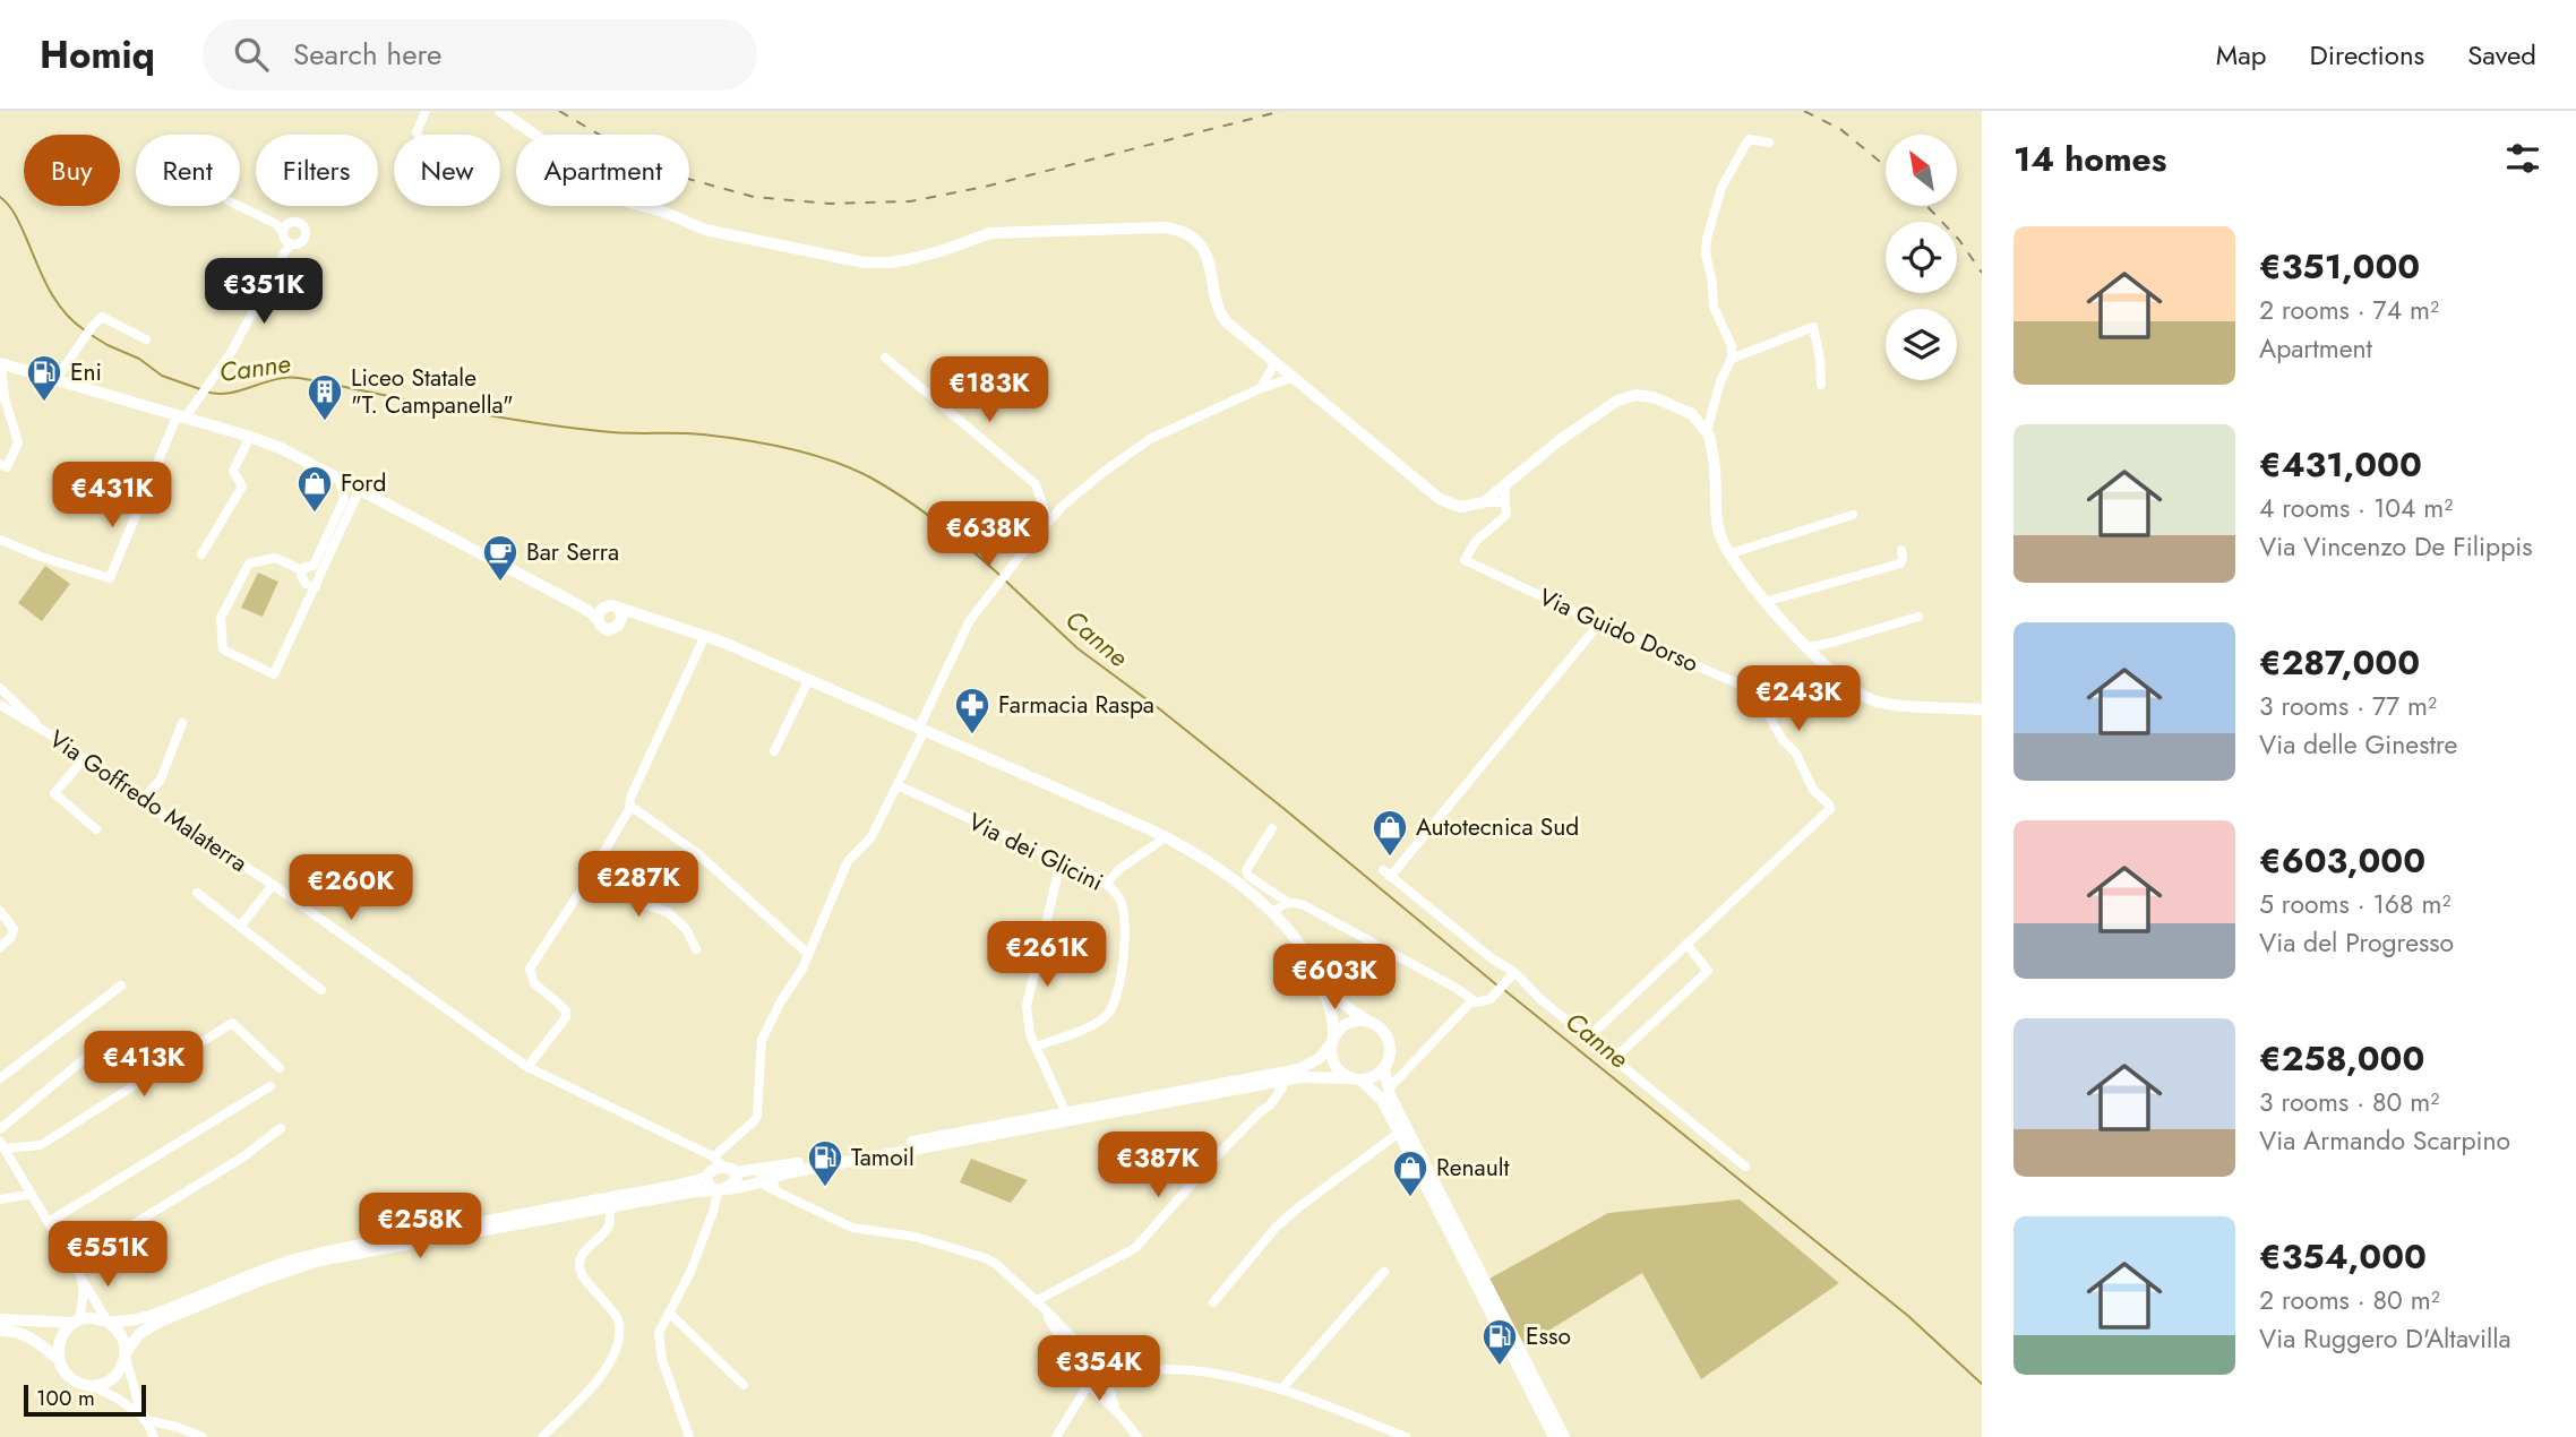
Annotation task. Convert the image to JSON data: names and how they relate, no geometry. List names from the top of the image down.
{
  "streets": {
    "street": ["Via Guido Dorso", "Via Goffredo Malaterra", "Via dei Glicini"]
  },
  "water": ["Canne"],
  "places": {
    "fuel station": ["Eni", "Tamoil", "Esso"],
    "building": ["Liceo Statale \"T. Campanella\""],
    "shop": ["Ford", "Autotecnica Sud", "Renault"],
    "cafe": ["Bar Serra"],
    "pharmacy": ["Farmacia Raspa"]
  },
  "scale_bar": "100 m",
  "north": "top left",
  "page": {
    "header": "Homiq",
    "search": "Search here",
    "nav": ["Map", "Directions", "Saved"],
    "heading": "14 homes",
    "chip": [
      "Buy",
      "Rent",
      "Filters",
      "New",
      "Apartment"
    ],
    "list": [
      {
        "name": "€351,000",
        "note": "2 rooms · 74 m² · Apartment"
      },
      {
        "name": "€431,000",
        "note": "4 rooms · 104 m² · Via Vincenzo De Filippis"
      },
      {
        "name": "€287,000",
        "note": "3 rooms · 77 m² · Via delle Ginestre"
      },
      {
        "name": "€603,000",
        "note": "5 rooms · 168 m² · Via del Progresso"
      },
      {
        "name": "€258,000",
        "note": "3 rooms · 80 m² · Via Armando Scarpino"
      },
      {
        "name": "€354,000",
        "note": "2 rooms · 80 m² · Via Ruggero D'Altavilla"
      }
    ],
    "price": [
      "€351K",
      "€183K",
      "€431K",
      "€638K",
      "€243K",
      "€287K",
      "€260K",
      "€261K",
      "€603K",
      "€413K",
      "€387K",
      "€258K",
      "€551K",
      "€354K"
    ],
    "scale": "100 m"
  }
}
